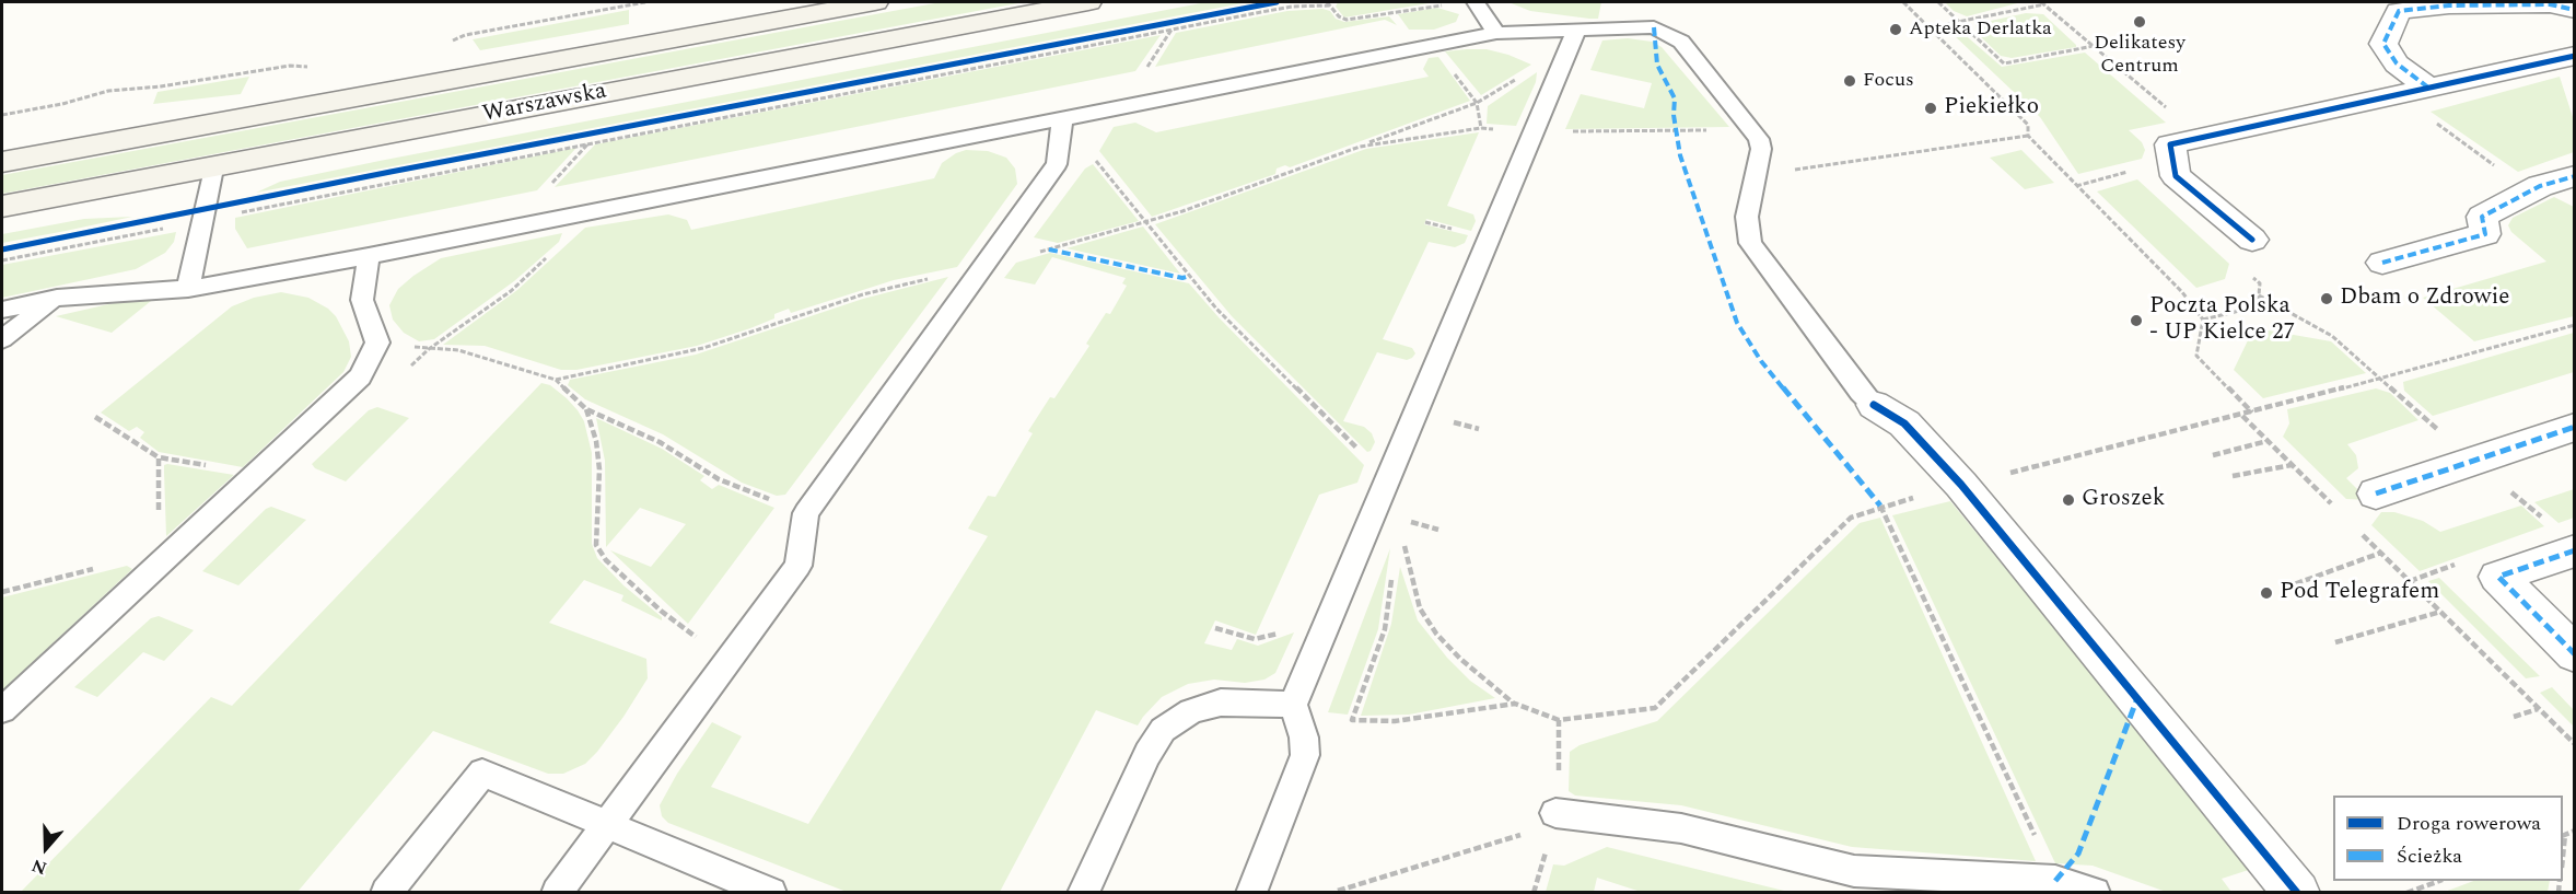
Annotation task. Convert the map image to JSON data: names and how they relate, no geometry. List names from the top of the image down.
{
  "streets": {
    "main road": ["Warszawska"]
  },
  "places": [
    "Delikatesy Centrum",
    "Apteka Derlatka",
    "Focus",
    "Piekiełko",
    "Dbam o Zdrowie",
    "Poczta Polska - UP Kielce 27",
    "Groszek",
    "Pod Telegrafem"
  ],
  "legend": ["Droga rowerowa", "Ścieżka"],
  "north": "bottom"
}
